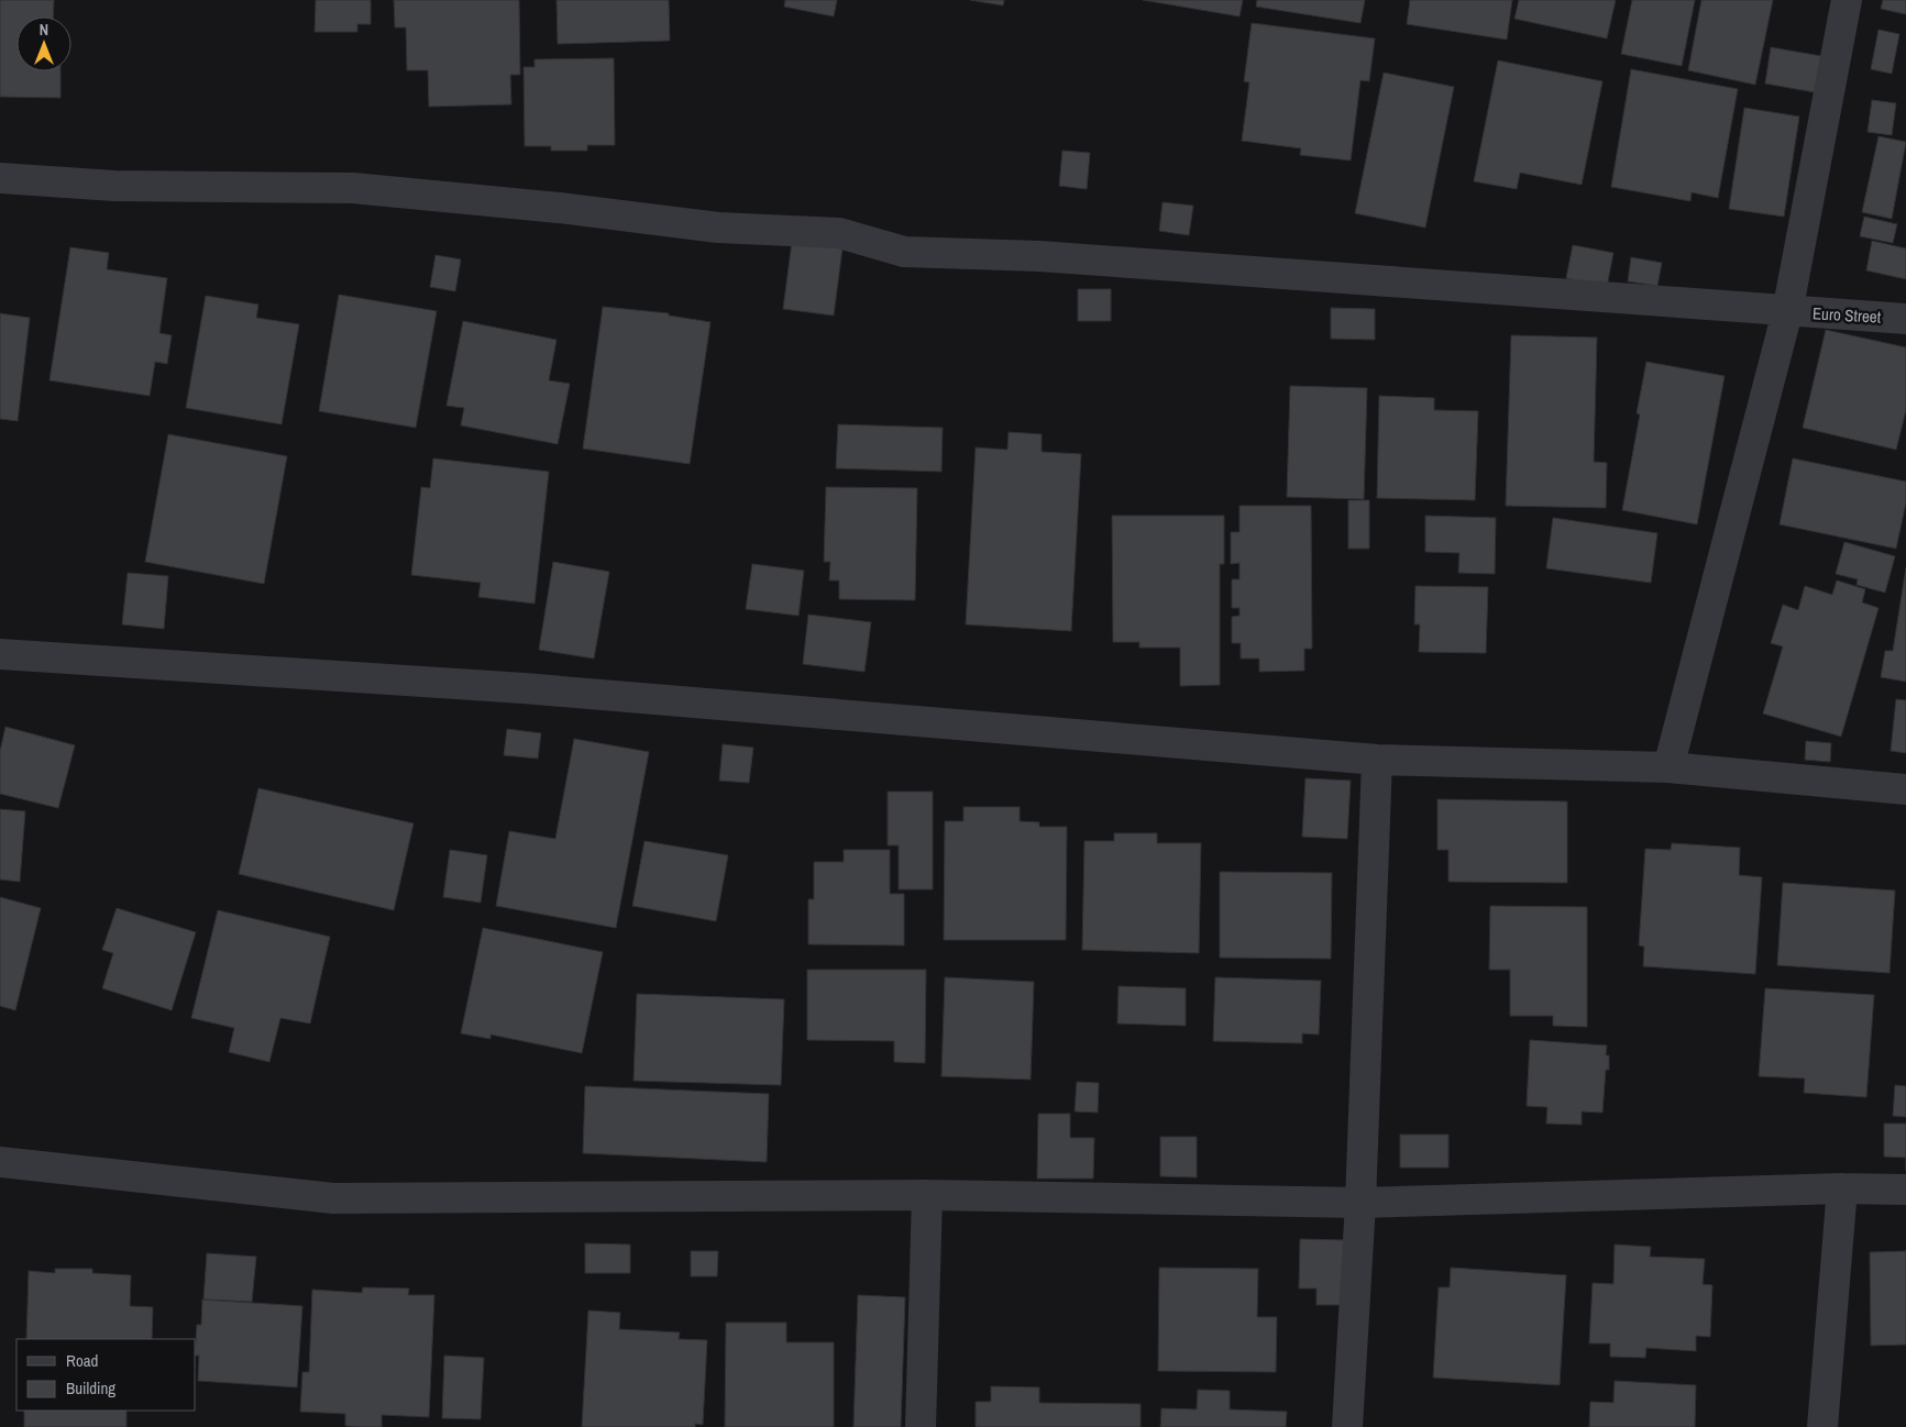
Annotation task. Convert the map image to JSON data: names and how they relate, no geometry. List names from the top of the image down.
{
  "streets": {
    "street": ["Euro Street"]
  },
  "legend": ["Road", "Building"],
  "north": "top"
}
